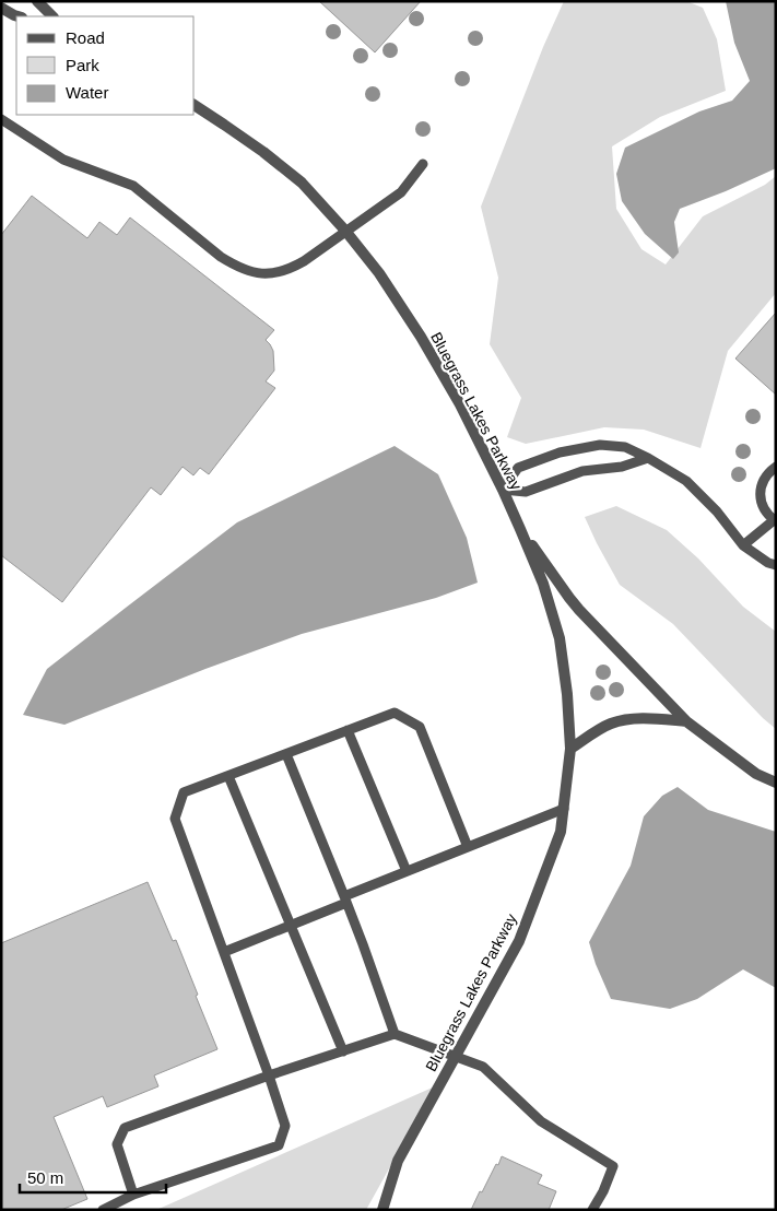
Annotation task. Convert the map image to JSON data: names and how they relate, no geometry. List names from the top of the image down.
{
  "streets": {
    "street": ["Bluegrass Lakes Parkway"]
  },
  "legend": ["Road", "Park", "Water"],
  "scale_bar": "50 m"
}
